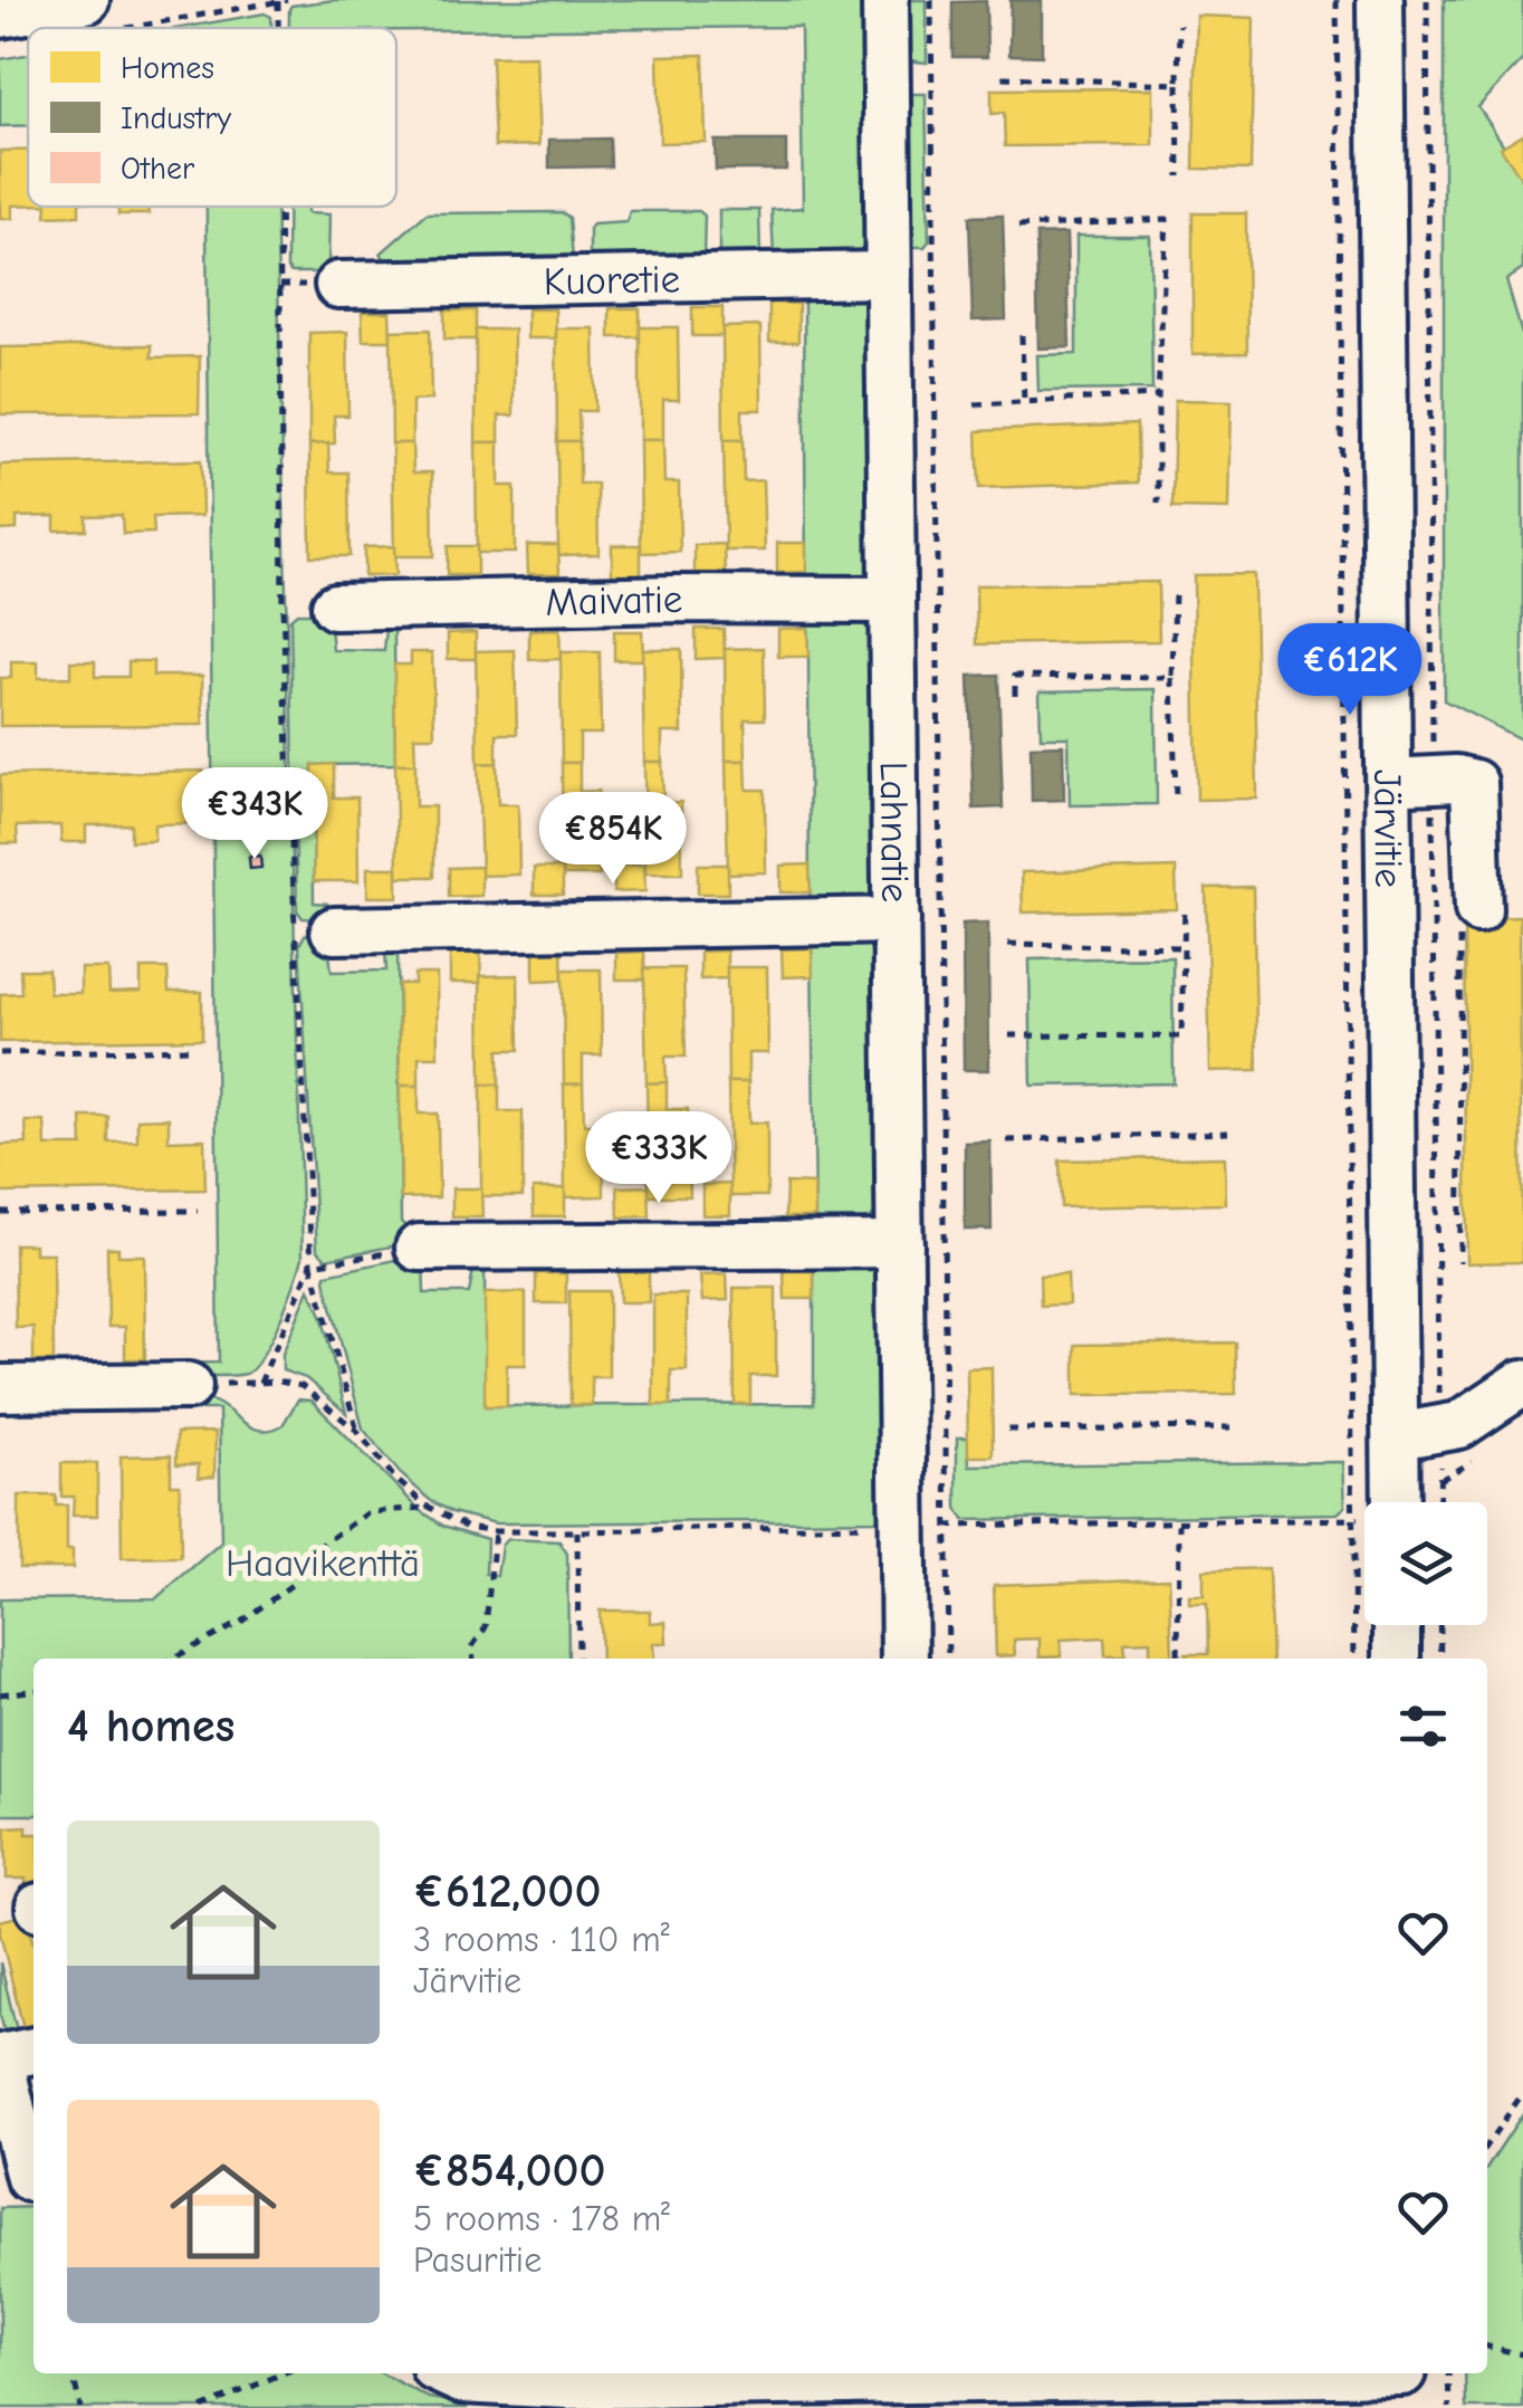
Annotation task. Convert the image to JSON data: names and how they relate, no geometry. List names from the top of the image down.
{
  "streets": {
    "street": [
      "Kuoretie",
      "Maivatie",
      "Järvitie",
      "Lahnatie"
    ]
  },
  "crossings": [
    ["Kuoretie", "Lahnatie"],
    ["Maivatie", "Lahnatie"]
  ],
  "parks": ["Haavikenttä"],
  "legend": ["Homes", "Industry", "Other"],
  "page": {
    "price": [
      "€612K",
      "€343K",
      "€854K",
      "€333K"
    ],
    "heading": "4 homes",
    "list": [
      {
        "name": "€612,000",
        "note": "3 rooms · 110 m² · Järvitie"
      },
      {
        "name": "€854,000",
        "note": "5 rooms · 178 m² · Pasuritie"
      }
    ]
  }
}
